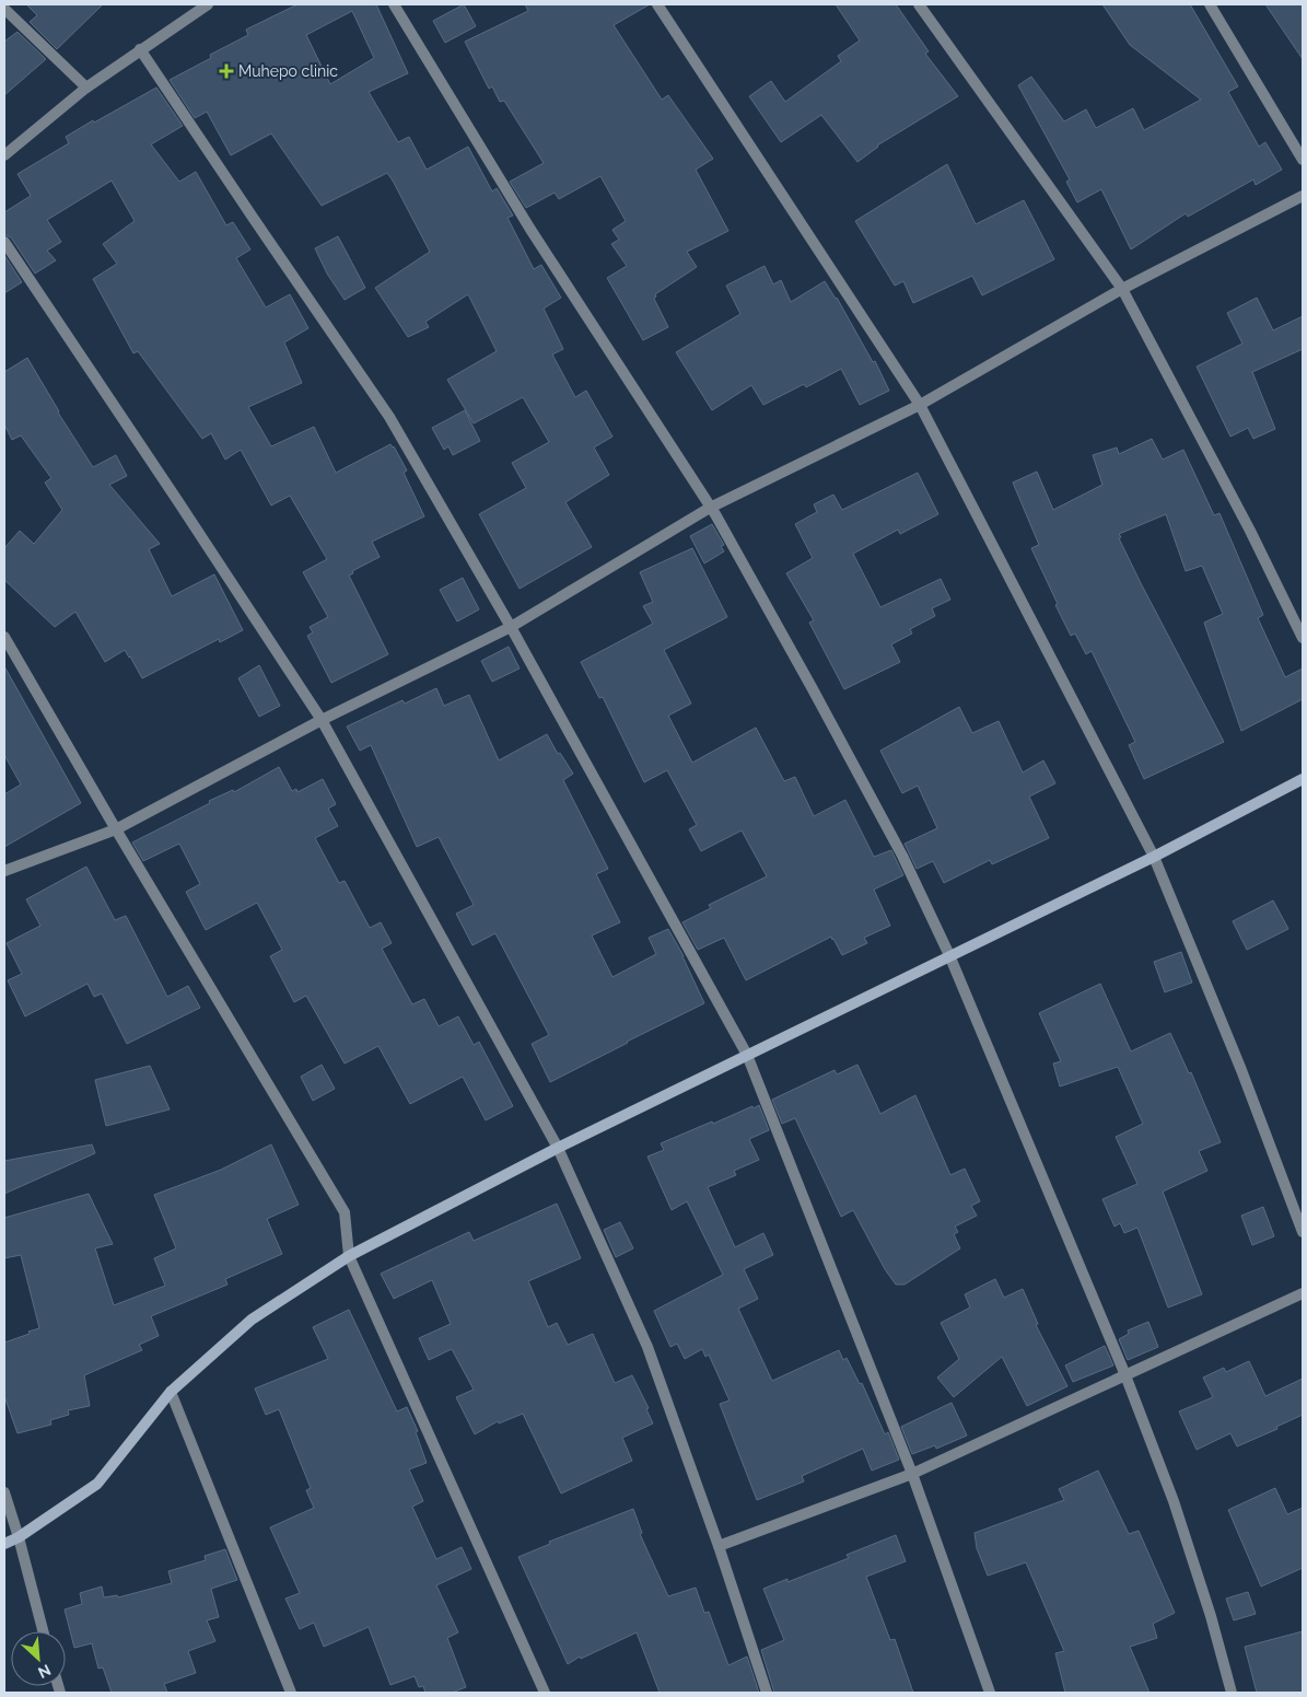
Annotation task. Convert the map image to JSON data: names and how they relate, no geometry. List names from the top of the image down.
{
  "places": {
    "health": ["Muhepo clinic"]
  },
  "north": "bottom right"
}
